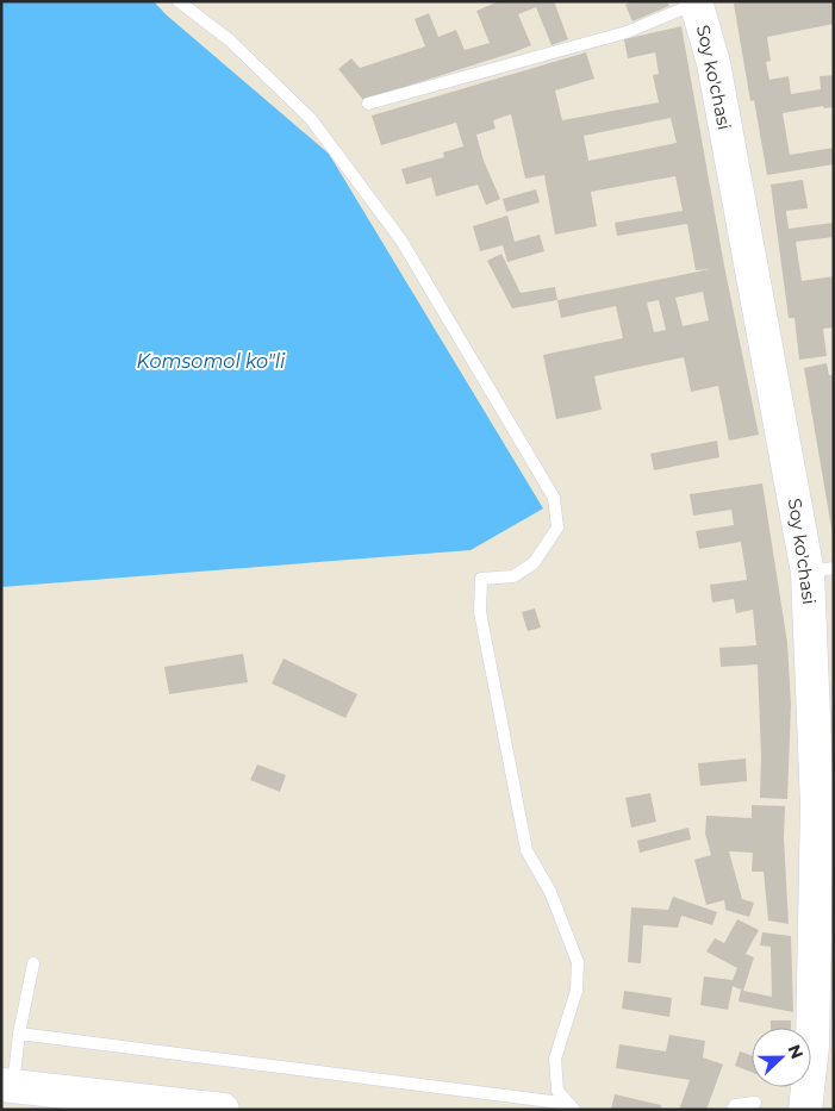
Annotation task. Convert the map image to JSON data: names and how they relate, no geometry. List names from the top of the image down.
{
  "streets": {
    "main road": ["Soy ko'chasi"]
  },
  "water": ["Komsomol ko\"li"],
  "north": "right"
}
